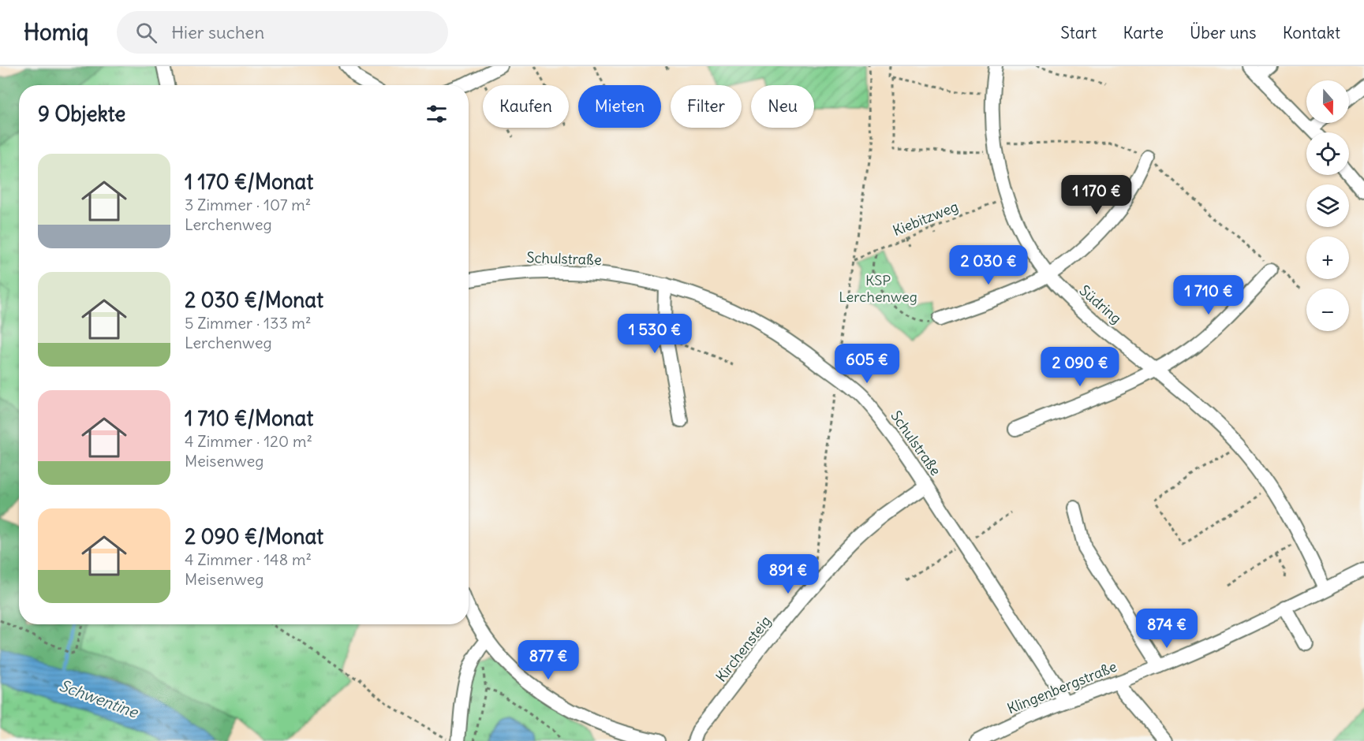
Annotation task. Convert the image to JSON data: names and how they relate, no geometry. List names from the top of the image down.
{
  "streets": {
    "street": [
      "Schulstraße",
      "Südring",
      "Kirchensteig",
      "Klingenbergstraße"
    ],
    "path": ["Kiebitzweg"]
  },
  "crossings": [
    ["Kiebitzweg", "Südring"],
    ["Schulstraße", "Kirchensteig"],
    ["Schulstraße", "Klingenbergstraße"],
    ["Südring", "Klingenbergstraße"]
  ],
  "water": ["Schwentine"],
  "parks": ["KSP Lerchenweg"],
  "north": "bottom",
  "page": {
    "header": "Homiq",
    "search": "Hier suchen",
    "nav": [
      "Start",
      "Karte",
      "Über uns",
      "Kontakt"
    ],
    "map_buttons": ["+", "−"],
    "chip": [
      "Kaufen",
      "Mieten",
      "Filter",
      "Neu"
    ],
    "heading": "9 Objekte",
    "list": [
      {
        "name": "1 170 €/Monat",
        "note": "3 Zimmer · 107 m² · Lerchenweg"
      },
      {
        "name": "2 030 €/Monat",
        "note": "5 Zimmer · 133 m² · Lerchenweg"
      },
      {
        "name": "1 710 €/Monat",
        "note": "4 Zimmer · 120 m² · Meisenweg"
      },
      {
        "name": "2 090 €/Monat",
        "note": "4 Zimmer · 148 m² · Meisenweg"
      }
    ],
    "price": [
      "1 170 €",
      "2 030 €",
      "1 710 €",
      "1 530 €",
      "605 €",
      "2 090 €",
      "891 €",
      "874 €",
      "877 €"
    ]
  }
}
